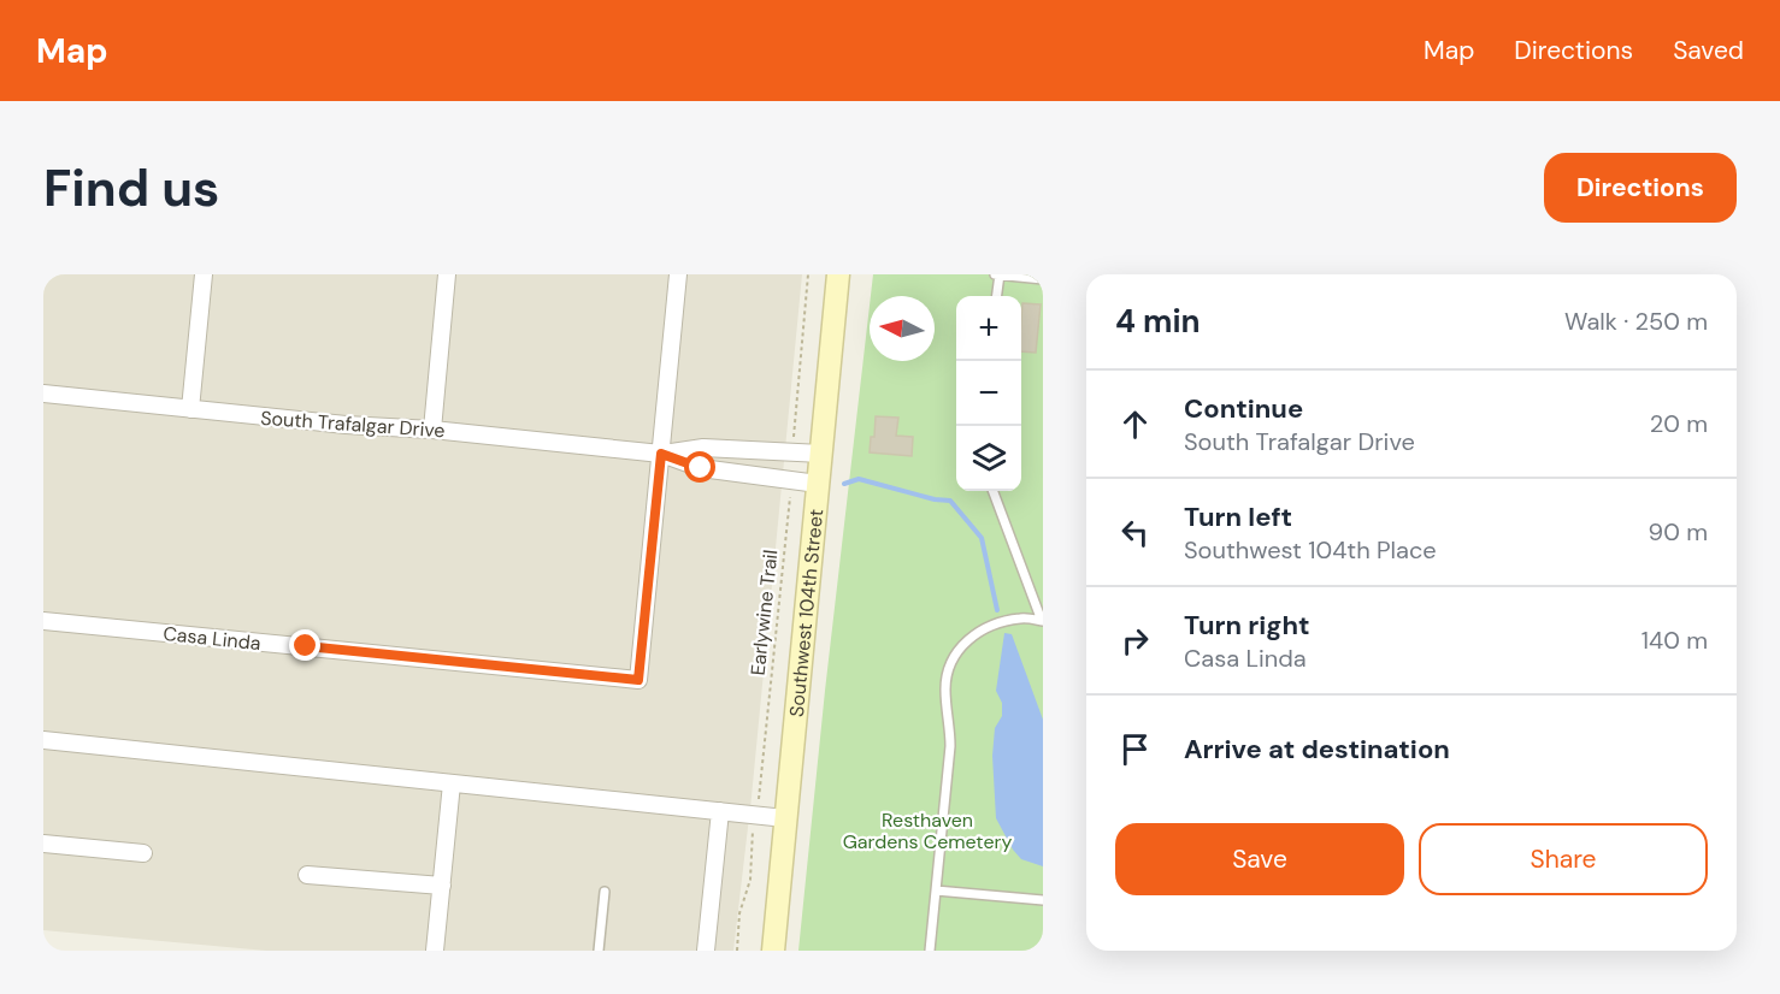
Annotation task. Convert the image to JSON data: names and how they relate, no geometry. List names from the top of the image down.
{
  "streets": {
    "main road": ["Southwest 104th Street"],
    "street": ["South Trafalgar Drive", "Casa Linda"],
    "path": ["Earlywine Trail"]
  },
  "crossings": [
    ["South Trafalgar Drive", "Earlywine Trail"],
    ["South Trafalgar Drive", "Southwest 104th Street"],
    ["South Trafalgar Drive", "Casa Linda"]
  ],
  "parks": ["Resthaven Gardens Cemetery"],
  "north": "left",
  "page": {
    "header": "Map",
    "nav": ["Map", "Directions", "Saved"],
    "buttons": [
      "Directions",
      ["Save", "Share"]
    ],
    "title": "Find us",
    "heading": ["4 min", "Walk · 250 m"],
    "map_buttons": ["+", "−"],
    "list": [
      ["Continue", "South Trafalgar Drive", "20 m"],
      ["Turn left", "Southwest 104th Place", "90 m"],
      ["Turn right", "Casa Linda", "140 m"],
      "Arrive at destination"
    ]
  }
}
